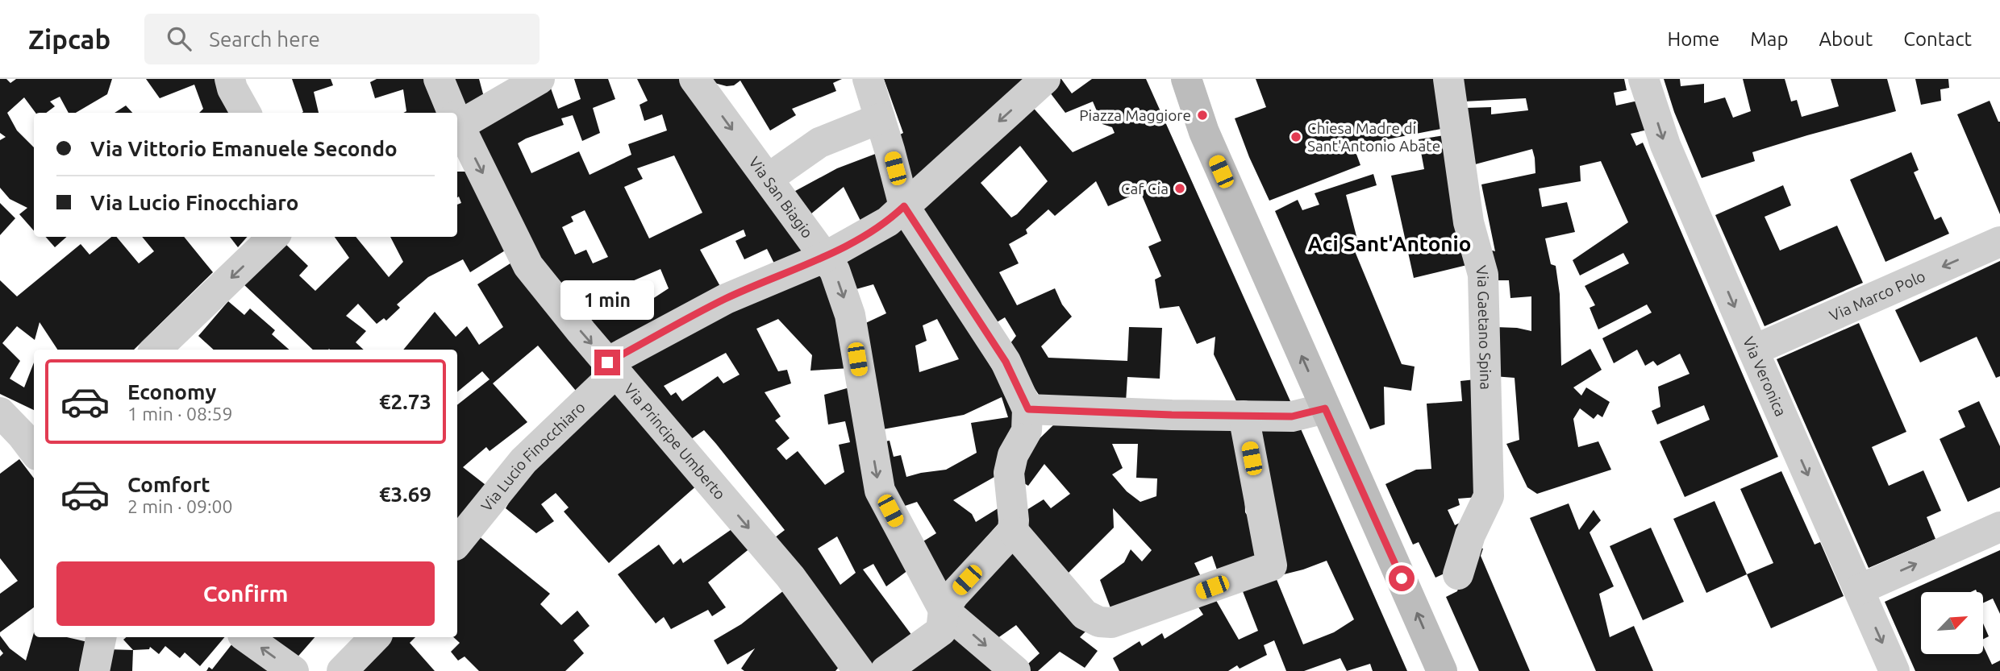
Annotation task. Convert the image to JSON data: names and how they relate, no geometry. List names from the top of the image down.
{
  "streets": {
    "street": [
      "Via San Biagio",
      "Via Marco Polo",
      "Via Gaetano Spina",
      "Via Veronica",
      "Via Principe Umberto",
      "Via Lucio Finocchiaro"
    ]
  },
  "crossings": [
    ["Via San Biagio", "Via Lucio Finocchiaro"],
    ["Via Marco Polo", "Via Veronica"],
    ["Via Principe Umberto", "Via Lucio Finocchiaro"]
  ],
  "one_way": ["Via Veronica", "Via Principe Umberto"],
  "districts": ["Aci Sant'Antonio"],
  "places": ["Piazza Maggiore", "Chiesa Madre di Sant'Antonio Abate", "Caf Cia"],
  "north": "top right",
  "page": {
    "header": "Zipcab",
    "search": "Search here",
    "nav": [
      "Home",
      "Map",
      "About",
      "Contact"
    ],
    "banner": ["Via Vittorio Emanuele Secondo", "Via Lucio Finocchiaro"],
    "bubble": "1 min",
    "list": [
      {
        "name": "Economy",
        "note": "1 min · 08:59",
        "value": "€2.73"
      },
      {
        "name": "Comfort",
        "note": "2 min · 09:00",
        "value": "€3.69"
      }
    ],
    "buttons": "Confirm"
  }
}
